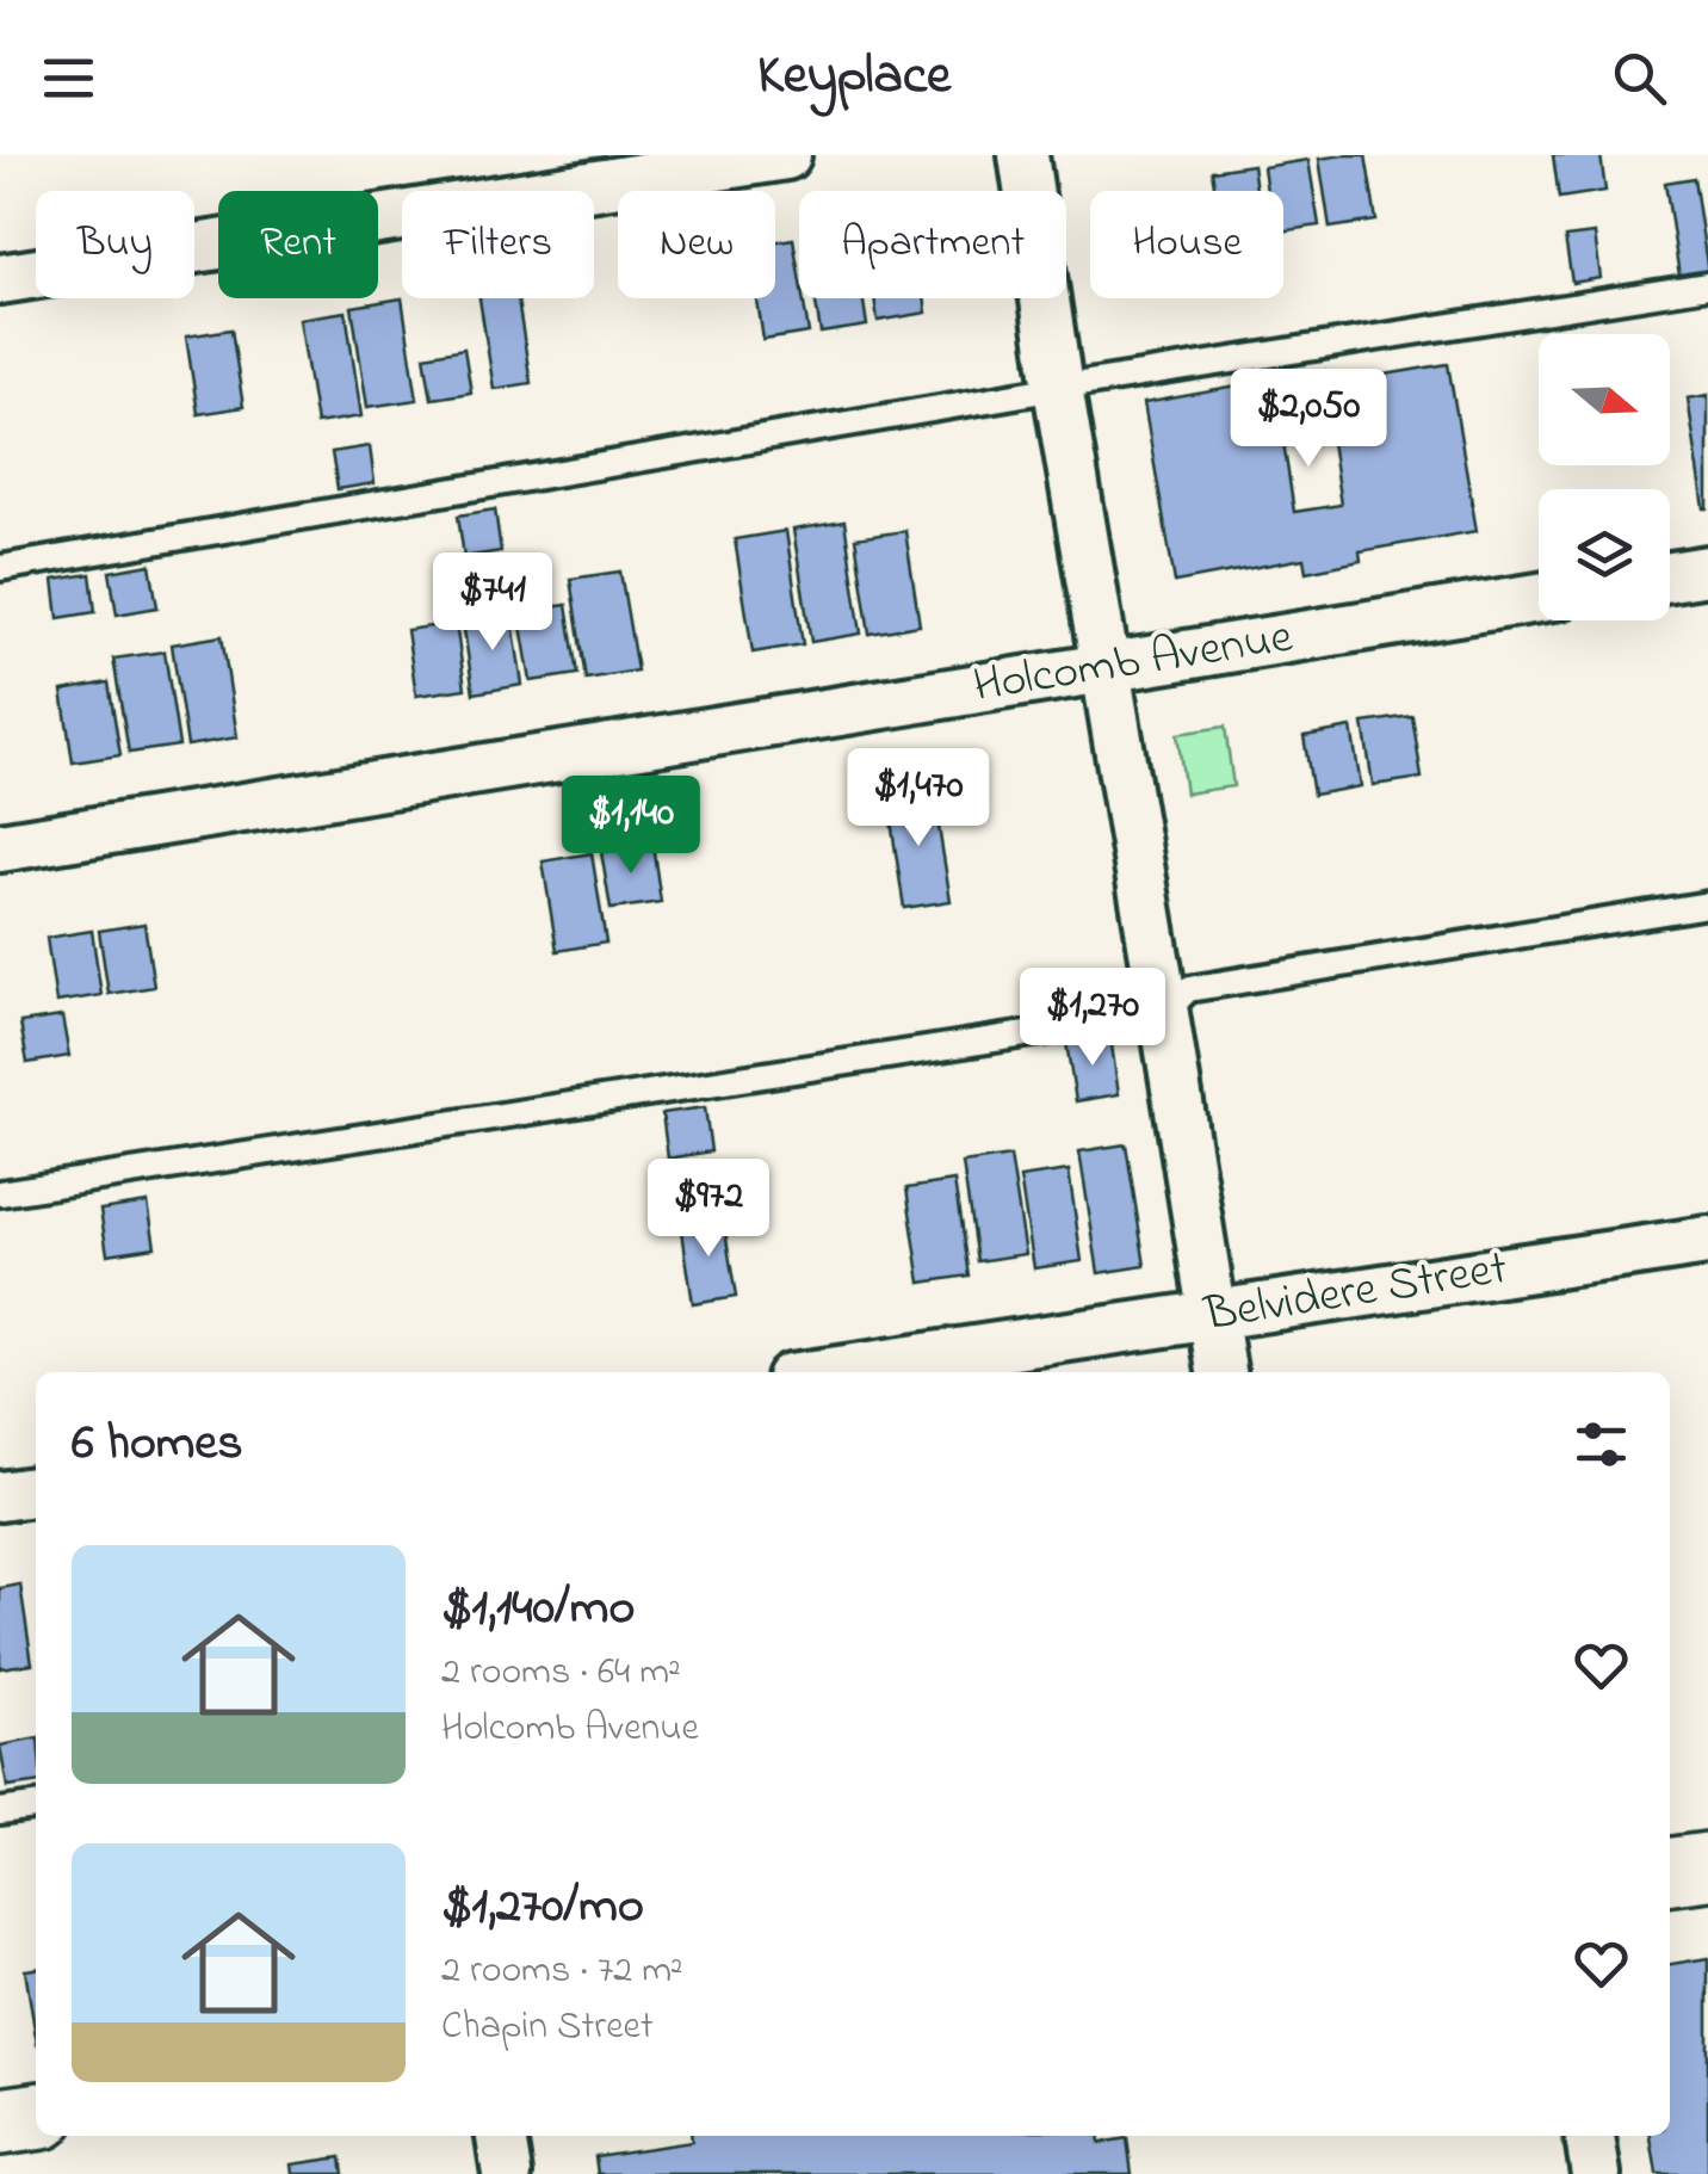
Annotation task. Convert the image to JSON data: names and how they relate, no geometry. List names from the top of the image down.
{
  "streets": {
    "street": ["Holcomb Avenue", "Belvidere Street"]
  },
  "north": "right",
  "page": {
    "header": "Keyplace",
    "chip": [
      "Buy",
      "Rent",
      "Filters",
      "New",
      "Apartment",
      "House"
    ],
    "price": [
      "$2,050",
      "$741",
      "$1,470",
      "$1,140",
      "$1,270",
      "$972"
    ],
    "heading": "6 homes",
    "list": [
      {
        "name": "$1,140/mo",
        "note": "2 rooms · 64 m² · Holcomb Avenue"
      },
      {
        "name": "$1,270/mo",
        "note": "2 rooms · 72 m² · Chapin Street"
      }
    ]
  }
}
